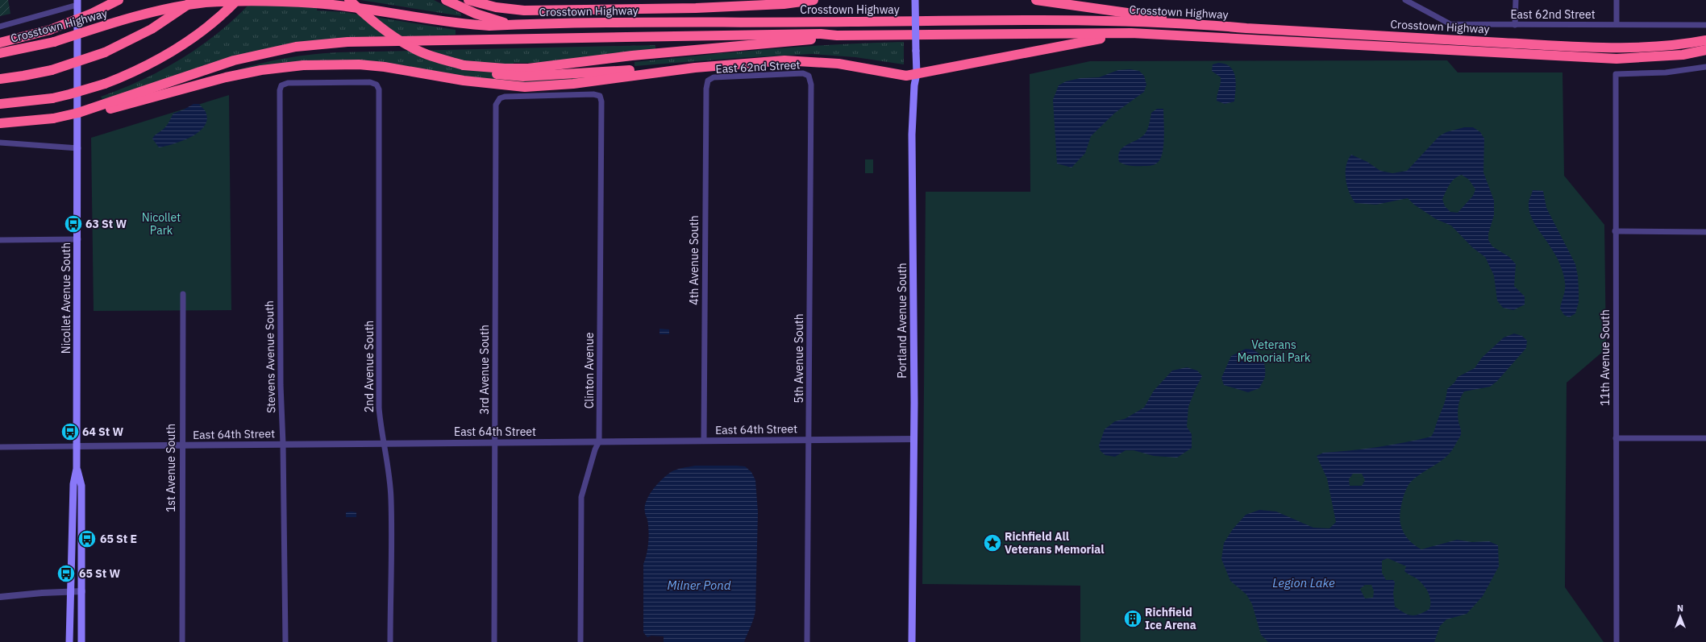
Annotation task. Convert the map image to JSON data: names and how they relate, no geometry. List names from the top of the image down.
{
  "streets": {
    "highway": ["Crosstown Highway"],
    "main road": ["Nicollet Avenue South", "Portland Avenue South"],
    "street": [
      "East 62nd Street",
      "4th Avenue South",
      "Stevens Avenue South",
      "11th Avenue South",
      "5th Avenue South",
      "2nd Avenue South",
      "3rd Avenue South",
      "Clinton Avenue",
      "East 64th Street",
      "1st Avenue South"
    ]
  },
  "crossings": [
    ["East 62nd Street", "4th Avenue South"],
    ["East 62nd Street", "5th Avenue South"],
    ["4th Avenue South", "East 64th Street"],
    ["Nicollet Avenue South", "East 64th Street"],
    ["Portland Avenue South", "East 64th Street"],
    ["Stevens Avenue South", "2nd Avenue South"],
    ["Stevens Avenue South", "East 64th Street"],
    ["5th Avenue South", "East 64th Street"],
    ["2nd Avenue South", "East 64th Street"],
    ["3rd Avenue South", "Clinton Avenue"],
    ["3rd Avenue South", "East 64th Street"],
    ["Clinton Avenue", "East 64th Street"],
    ["East 64th Street", "1st Avenue South"]
  ],
  "water": ["Legion Lake", "Milner Pond"],
  "parks": ["Nicollet Park", "Veterans Memorial Park"],
  "places": {
    "bus stop": [
      "63 St W",
      "64 St W",
      "65 St E",
      "65 St W"
    ],
    "place": ["Richfield All Veterans Memorial"],
    "building": ["Richfield Ice Arena"]
  },
  "north": "top"
}
